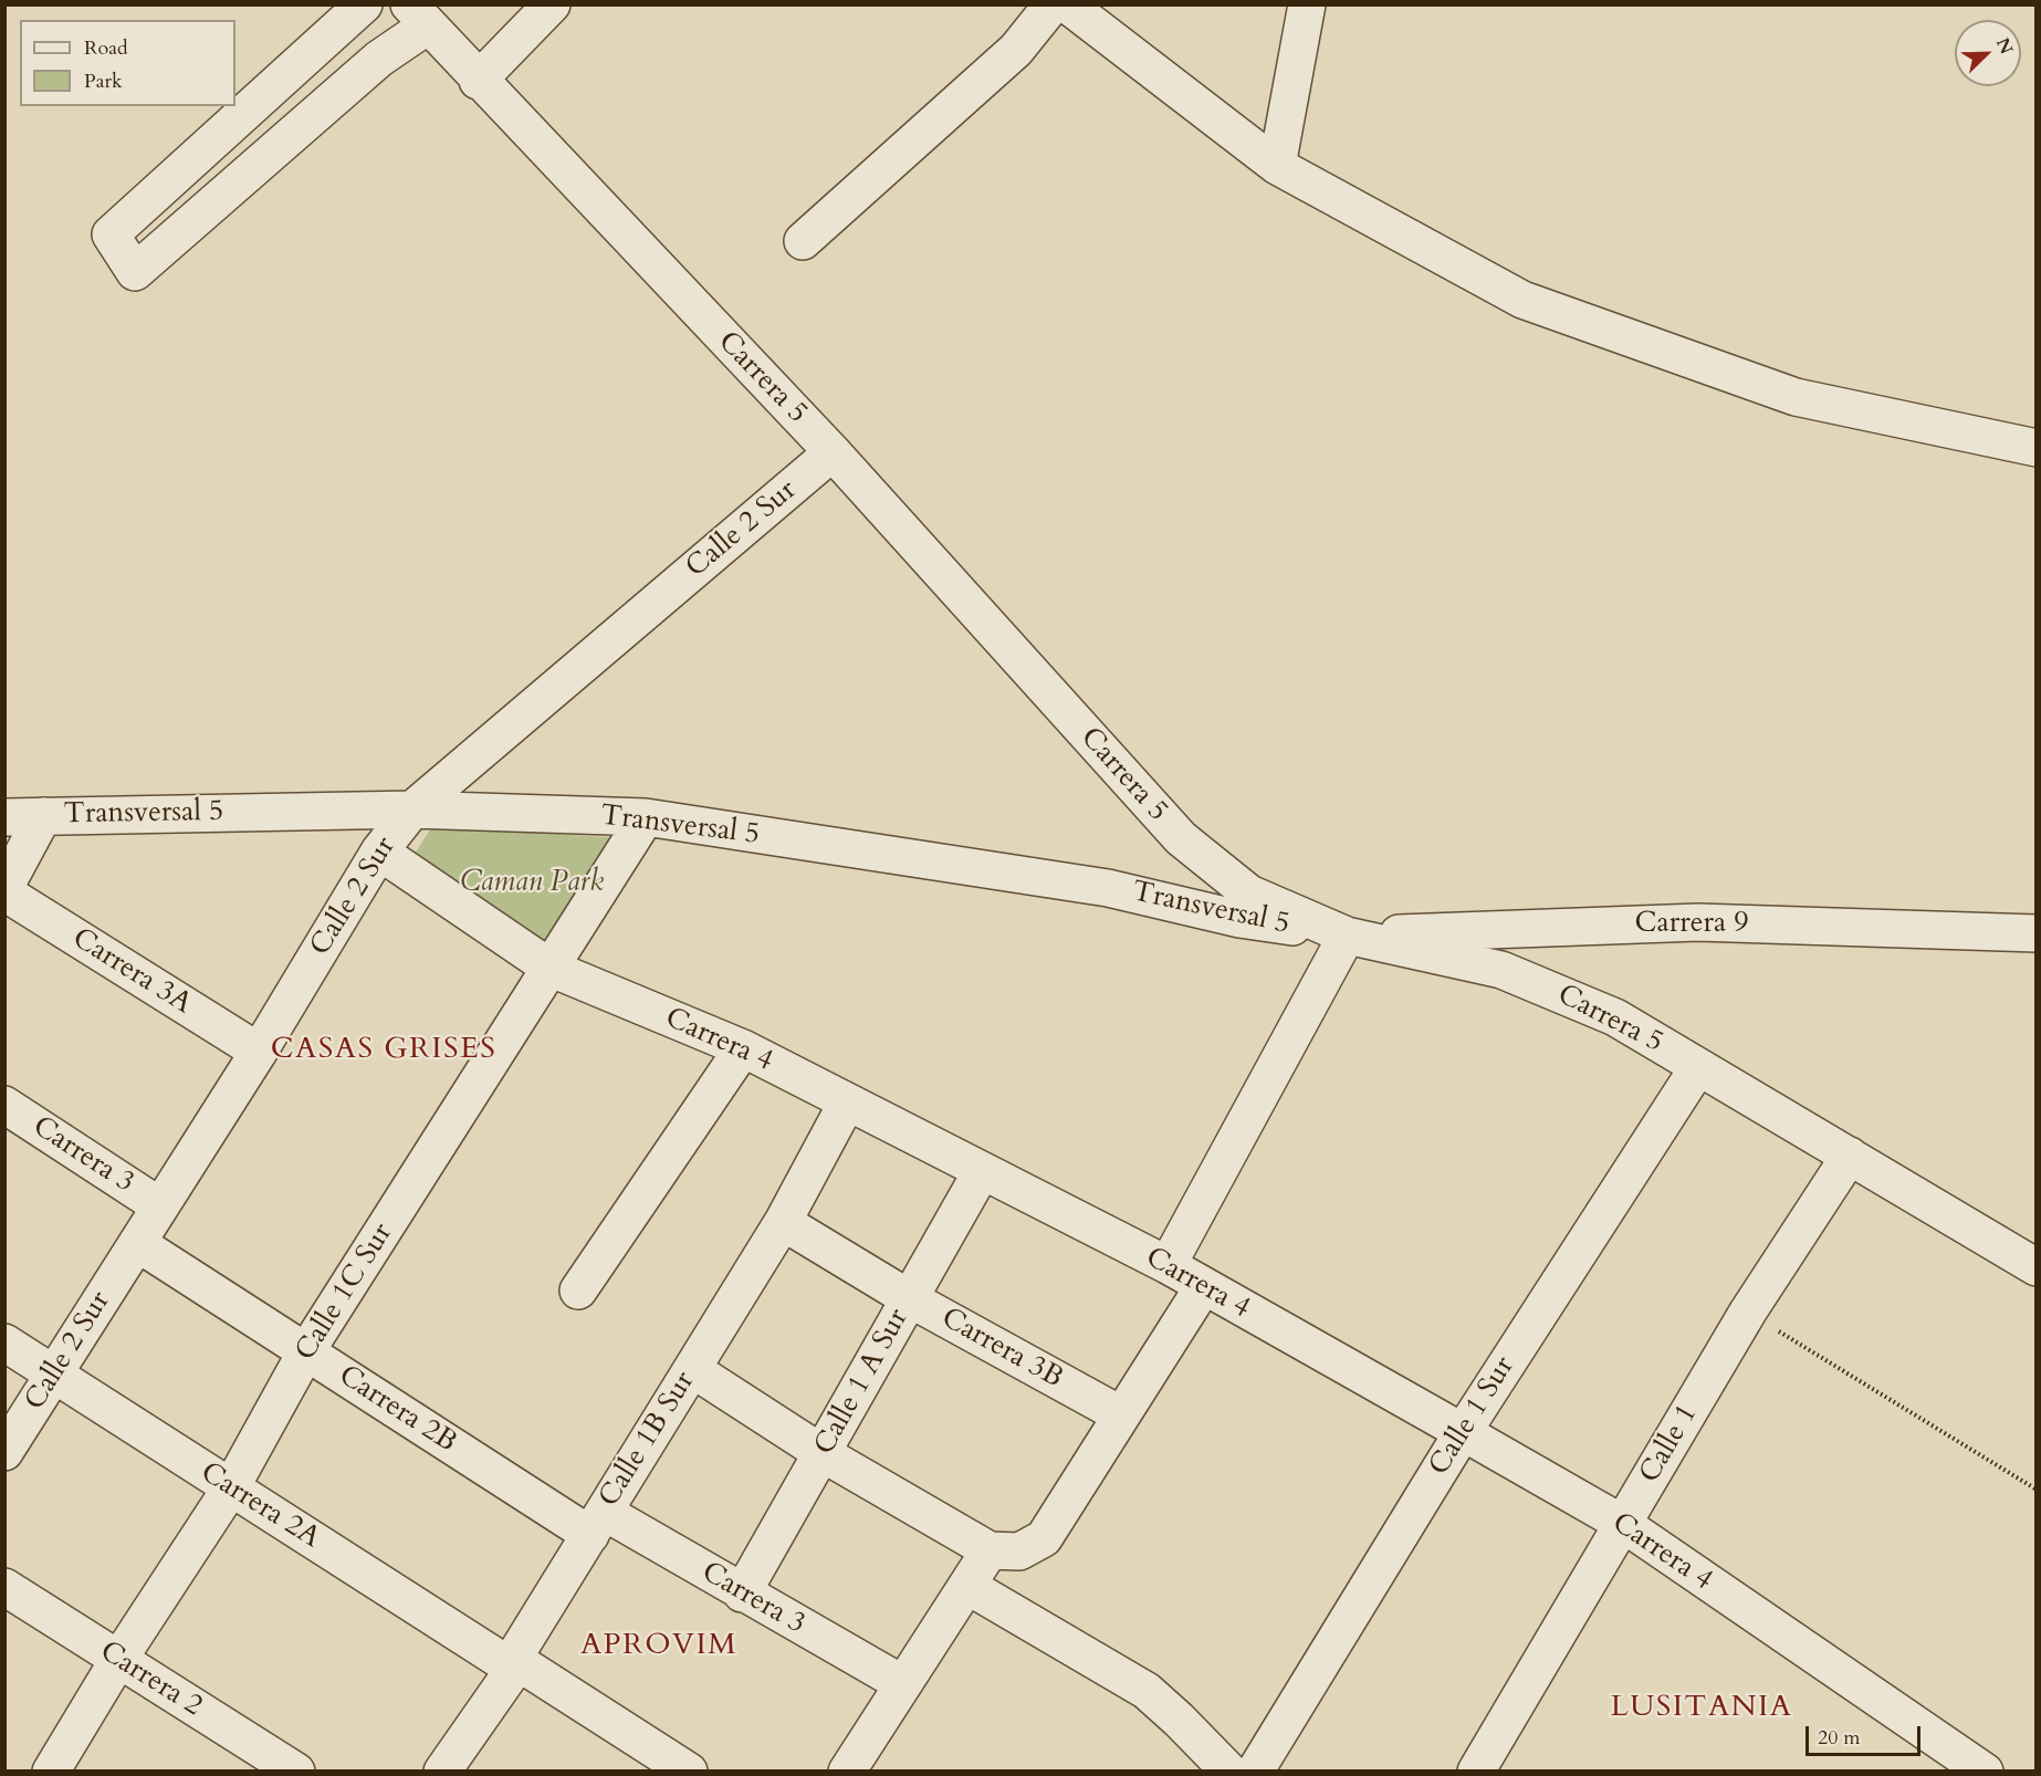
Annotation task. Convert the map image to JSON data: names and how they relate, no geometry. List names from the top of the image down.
{
  "streets": {
    "street": [
      "Carrera 5",
      "Calle 2 Sur",
      "Transversal 5",
      "Carrera 9",
      "Carrera 3A",
      "Carrera 4",
      "Carrera 3",
      "Calle 1C Sur",
      "Carrera 3B",
      "Calle 1 A Sur",
      "Carrera 2B",
      "Calle 1 Sur",
      "Calle 1B Sur",
      "Calle 1",
      "Carrera 2A",
      "Carrera 2"
    ]
  },
  "crossings": [
    ["Carrera 5", "Calle 2 Sur"],
    ["Carrera 5", "Transversal 5"],
    ["Carrera 5", "Carrera 9"],
    ["Carrera 5", "Calle 1 Sur"],
    ["Carrera 5", "Calle 1"],
    ["Calle 2 Sur", "Transversal 5"],
    ["Calle 2 Sur", "Carrera 3A"],
    ["Calle 2 Sur", "Carrera 4"],
    ["Calle 2 Sur", "Carrera 3"],
    ["Calle 2 Sur", "Carrera 2B"],
    ["Calle 2 Sur", "Carrera 2A"],
    ["Transversal 5", "Carrera 9"],
    ["Transversal 5", "Calle 1C Sur"],
    ["Carrera 4", "Calle 1C Sur"],
    ["Carrera 4", "Calle 1 A Sur"],
    ["Carrera 4", "Calle 1 Sur"],
    ["Carrera 4", "Calle 1B Sur"],
    ["Carrera 4", "Calle 1"],
    ["Carrera 3", "Calle 1 A Sur"],
    ["Carrera 3", "Carrera 2B"],
    ["Carrera 3", "Calle 1B Sur"],
    ["Calle 1C Sur", "Carrera 2B"],
    ["Calle 1C Sur", "Carrera 2A"],
    ["Calle 1C Sur", "Carrera 2"],
    ["Carrera 3B", "Calle 1 A Sur"],
    ["Carrera 3B", "Calle 1B Sur"],
    ["Carrera 2B", "Calle 1B Sur"],
    ["Calle 1B Sur", "Carrera 2A"]
  ],
  "districts": ["CASAS GRISES", "APROVIM", "LUSITANIA"],
  "parks": ["Caman Park"],
  "legend": ["Road", "Park"],
  "scale_bar": "20 m",
  "north": "top right"
}
